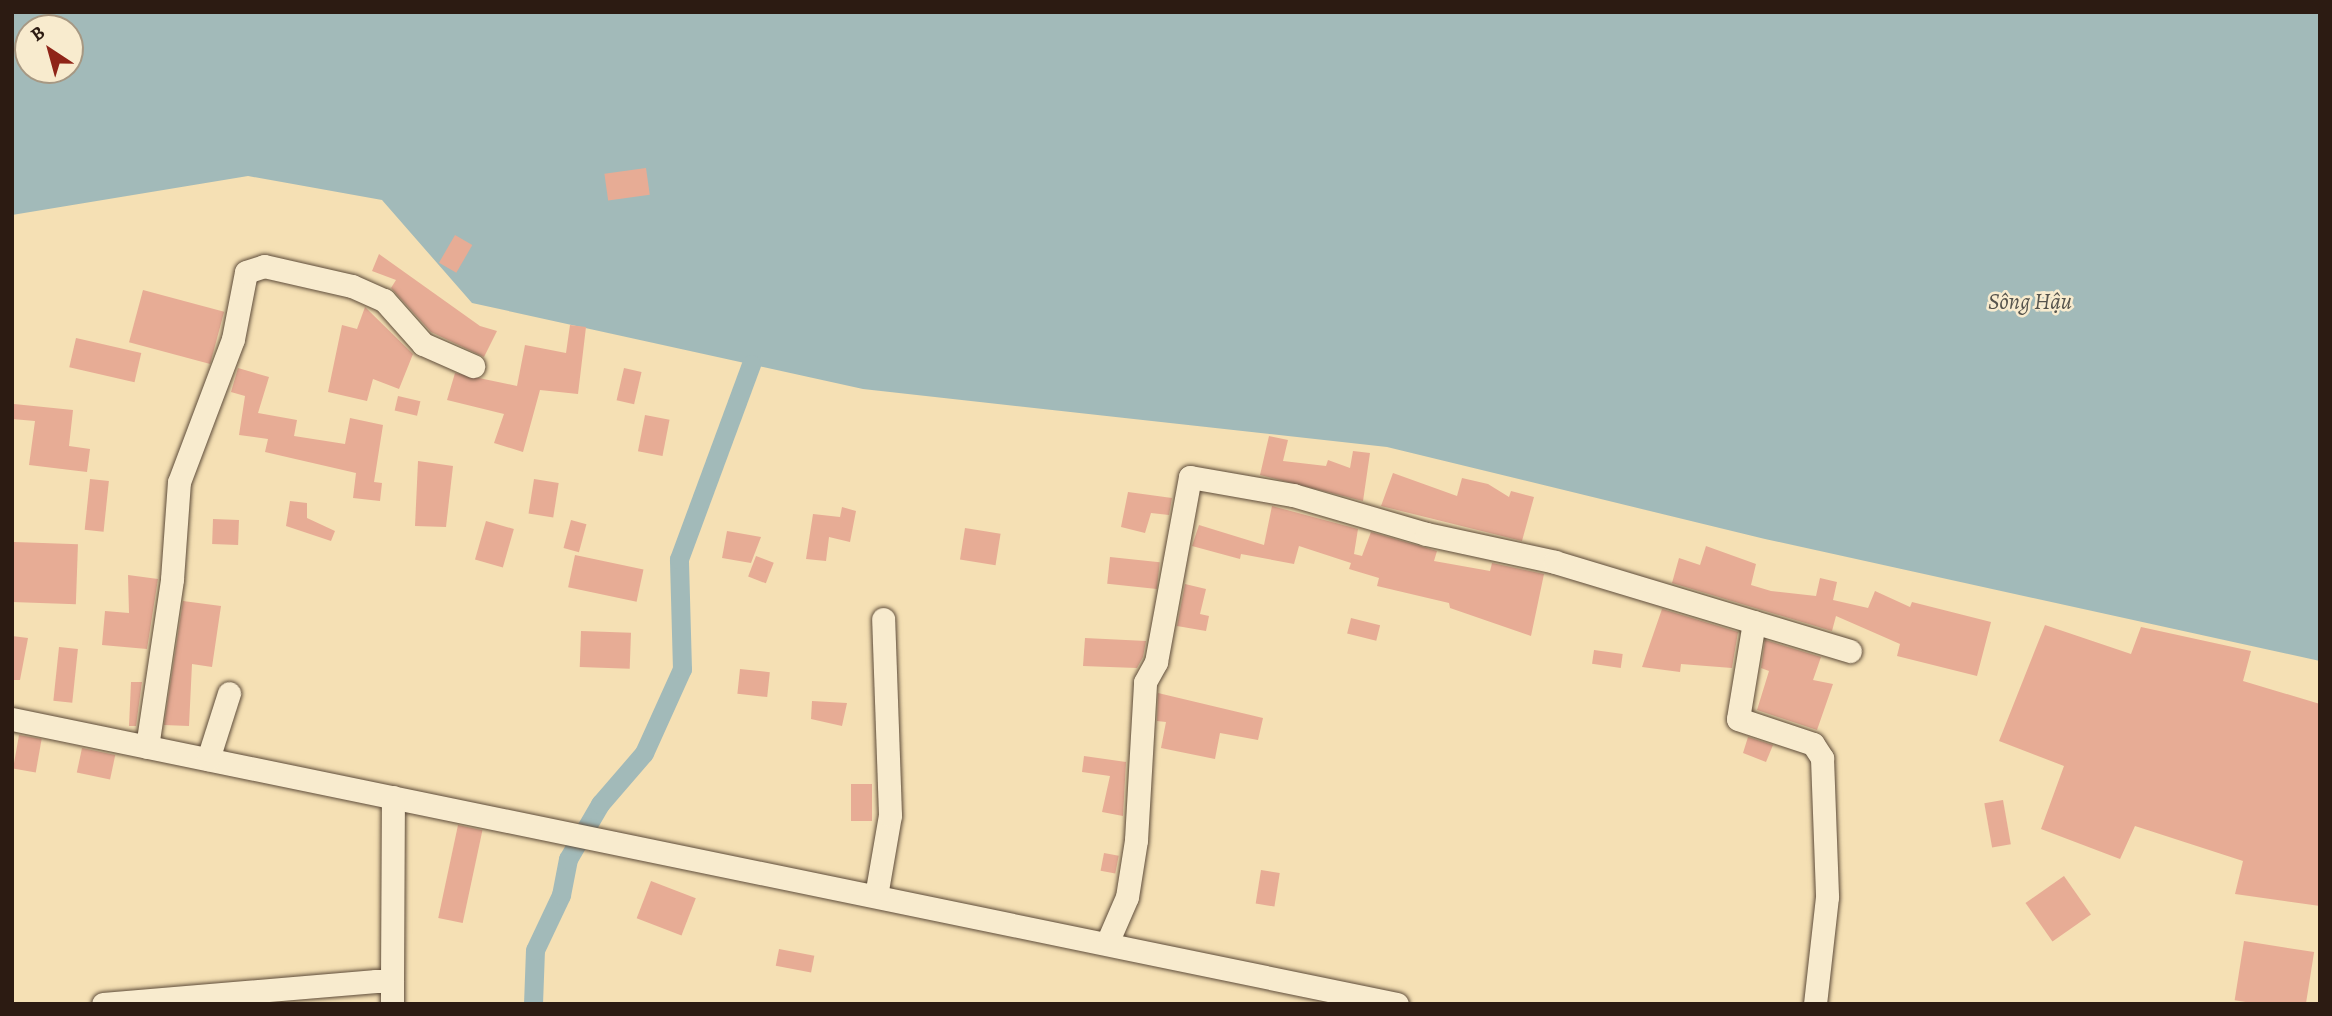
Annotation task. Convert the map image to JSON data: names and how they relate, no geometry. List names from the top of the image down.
{
  "water": ["Sông Hậu"],
  "north": "top left"
}
